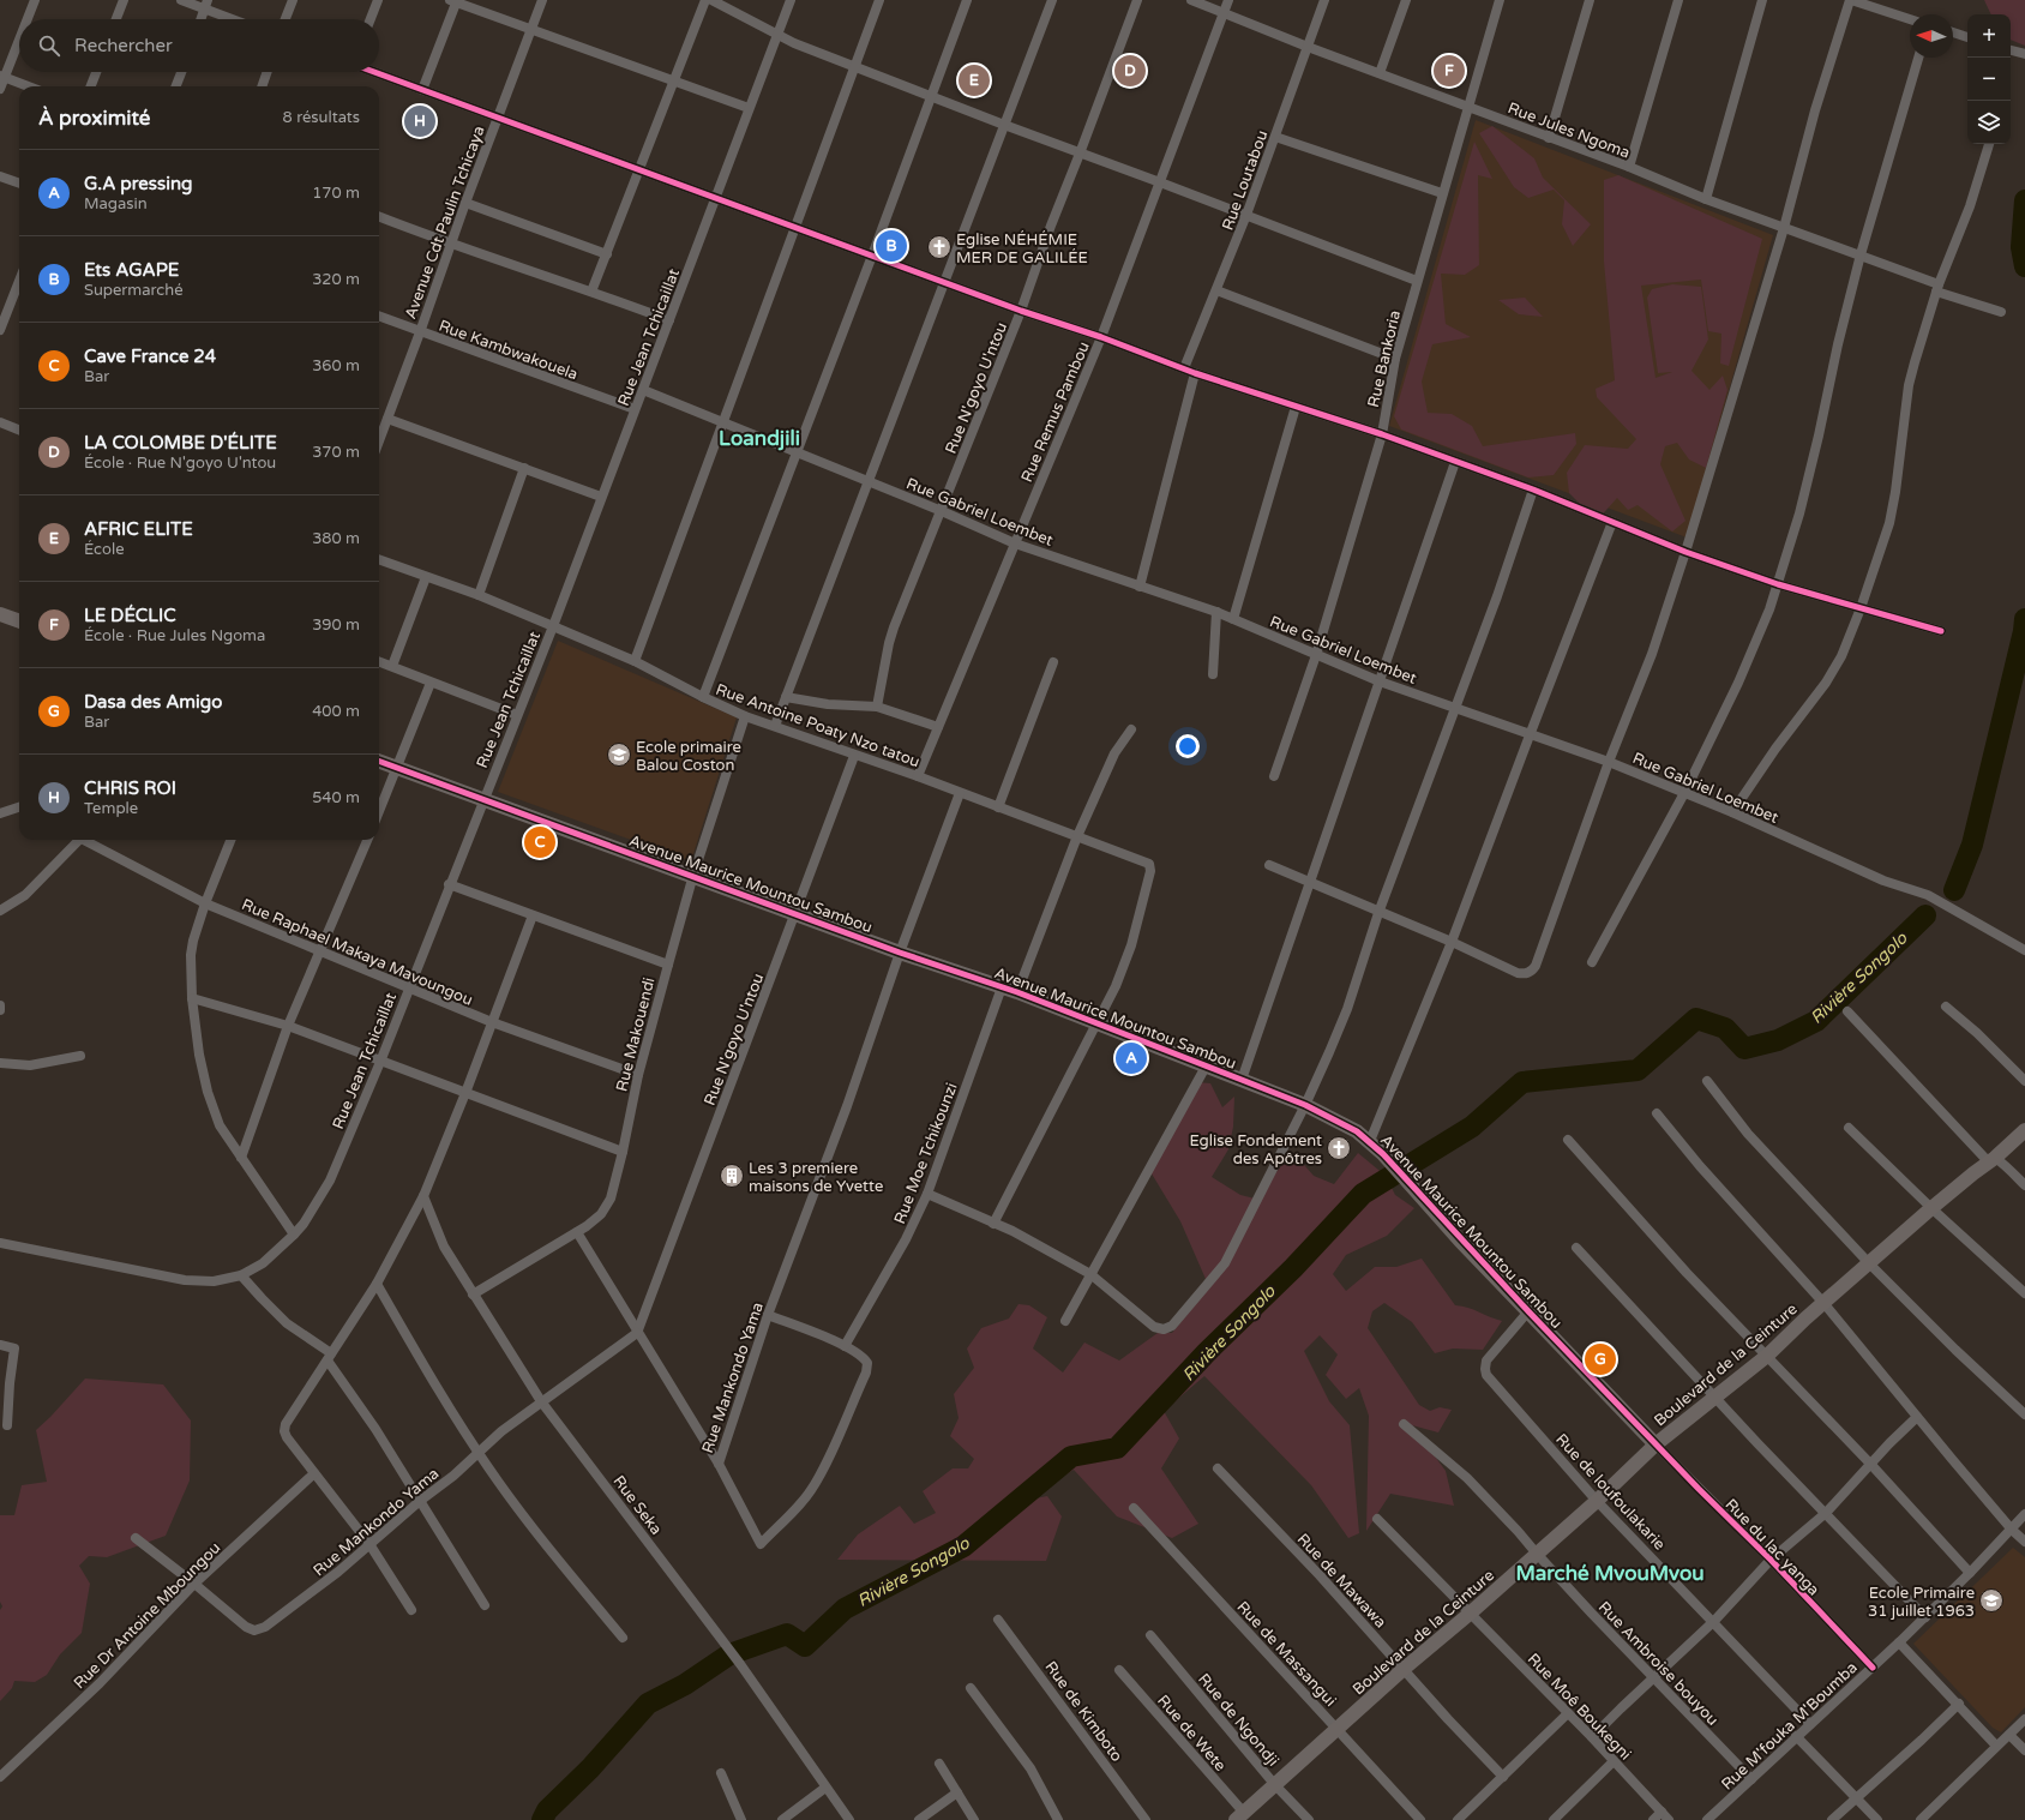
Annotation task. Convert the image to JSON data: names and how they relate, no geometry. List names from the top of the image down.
{
  "streets": {
    "street": [
      "Rue Jules Ngoma",
      "Rue Loutabou",
      "Avenue Cdt Paulin Tchicaya",
      "Rue Jean Tchicaillat",
      "Rue Kambwakouela",
      "Rue Bankoria",
      "Rue N'goyo U'ntou",
      "Rue Remus Pambou",
      "Rue Gabriel Loembet",
      "Rue Antoine Poaty Nzo tatou",
      "Avenue Maurice Mountou Sambou",
      "Rue Raphael Makaya Mavoungou",
      "Rue Makouendi",
      "Rue Moe Tchikounzi",
      "Boulevard de la Ceinture",
      "Rue Mankondo Yama",
      "Rue de loufoulakarie",
      "Rue Seka",
      "Rue du lac yanga",
      "Rue de Mawawa",
      "Rue Dr Antoine Mboungou",
      "Rue de Massangui",
      "Rue Ambroise bouyou",
      "Rue Moê Boukegni",
      "Rue de Kimboto",
      "Rue de Ngondji",
      "Rue M'fouka M'Boumba",
      "Rue de Wete"
    ]
  },
  "crossings": [
    ["Rue Jules Ngoma", "Rue Loutabou"],
    ["Rue Jules Ngoma", "Rue Bankoria"],
    ["Rue Jules Ngoma", "Rue Remus Pambou"],
    ["Avenue Cdt Paulin Tchicaya", "Rue Kambwakouela"],
    ["Rue Jean Tchicaillat", "Rue Kambwakouela"],
    ["Rue Jean Tchicaillat", "Rue Gabriel Loembet"],
    ["Rue Jean Tchicaillat", "Rue Antoine Poaty Nzo tatou"],
    ["Rue Jean Tchicaillat", "Avenue Maurice Mountou Sambou"],
    ["Rue Jean Tchicaillat", "Rue Raphael Makaya Mavoungou"],
    ["Rue Bankoria", "Rue Gabriel Loembet"],
    ["Rue N'goyo U'ntou", "Rue Gabriel Loembet"],
    ["Rue N'goyo U'ntou", "Rue Antoine Poaty Nzo tatou"],
    ["Rue N'goyo U'ntou", "Avenue Maurice Mountou Sambou"],
    ["Rue N'goyo U'ntou", "Rue Mankondo Yama"],
    ["Rue Remus Pambou", "Rue Gabriel Loembet"],
    ["Rue Remus Pambou", "Rue Antoine Poaty Nzo tatou"],
    ["Rue Antoine Poaty Nzo tatou", "Avenue Maurice Mountou Sambou"],
    ["Rue Antoine Poaty Nzo tatou", "Rue Makouendi"],
    ["Rue Antoine Poaty Nzo tatou", "Rue Mankondo Yama"],
    ["Avenue Maurice Mountou Sambou", "Rue Makouendi"],
    ["Avenue Maurice Mountou Sambou", "Rue Moe Tchikounzi"],
    ["Avenue Maurice Mountou Sambou", "Boulevard de la Ceinture"],
    ["Avenue Maurice Mountou Sambou", "Rue Mankondo Yama"],
    ["Avenue Maurice Mountou Sambou", "Rue de loufoulakarie"],
    ["Avenue Maurice Mountou Sambou", "Rue du lac yanga"],
    ["Rue Raphael Makaya Mavoungou", "Rue Makouendi"],
    ["Rue Makouendi", "Rue Seka"],
    ["Boulevard de la Ceinture", "Rue de loufoulakarie"],
    ["Boulevard de la Ceinture", "Rue du lac yanga"],
    ["Boulevard de la Ceinture", "Rue de Mawawa"],
    ["Boulevard de la Ceinture", "Rue de Massangui"],
    ["Boulevard de la Ceinture", "Rue Ambroise bouyou"],
    ["Boulevard de la Ceinture", "Rue Moê Boukegni"],
    ["Boulevard de la Ceinture", "Rue de Ngondji"],
    ["Boulevard de la Ceinture", "Rue de Wete"],
    ["Rue Mankondo Yama", "Rue Seka"],
    ["Rue Mankondo Yama", "Rue Dr Antoine Mboungou"],
    ["Rue de loufoulakarie", "Rue M'fouka M'Boumba"],
    ["Rue du lac yanga", "Rue M'fouka M'Boumba"],
    ["Rue Ambroise bouyou", "Rue M'fouka M'Boumba"]
  ],
  "districts": ["Loandjili", "Marché MvouMvou"],
  "water": ["Rivière Songolo"],
  "places": {
    "church": ["Eglise NÉHÉMIE MER DE GALILÉE", "Eglise Fondement des Apôtres"],
    "school or university": ["Ecole primaire Balou Coston", "Ecole Primaire 31 juillet 1963"],
    "building": ["Les 3 premiere maisons de Yvette"]
  },
  "north": "left",
  "page": {
    "map_buttons": ["+", "−"],
    "search": "Rechercher",
    "pins": [
      "D",
      "F",
      "E",
      "H",
      "B",
      "C",
      "A",
      "G"
    ],
    "heading": ["À proximité", "8 résultats"],
    "list": [
      {
        "mark": "A",
        "name": "G.A pressing",
        "note": "Magasin",
        "value": "170 m"
      },
      {
        "mark": "B",
        "name": "Ets AGAPE",
        "note": "Supermarché",
        "value": "320 m"
      },
      {
        "mark": "C",
        "name": "Cave France 24",
        "note": "Bar",
        "value": "360 m"
      },
      {
        "mark": "D",
        "name": "LA COLOMBE D'ÉLITE",
        "note": "École · Rue N'goyo U'ntou",
        "value": "370 m"
      },
      {
        "mark": "E",
        "name": "AFRIC ELITE",
        "note": "École",
        "value": "380 m"
      },
      {
        "mark": "F",
        "name": "LE DÉCLIC",
        "note": "École · Rue Jules Ngoma",
        "value": "390 m"
      },
      {
        "mark": "G",
        "name": "Dasa des Amigo",
        "note": "Bar",
        "value": "400 m"
      },
      {
        "mark": "H",
        "name": "CHRIS ROI",
        "note": "Temple",
        "value": "540 m"
      }
    ]
  }
}
